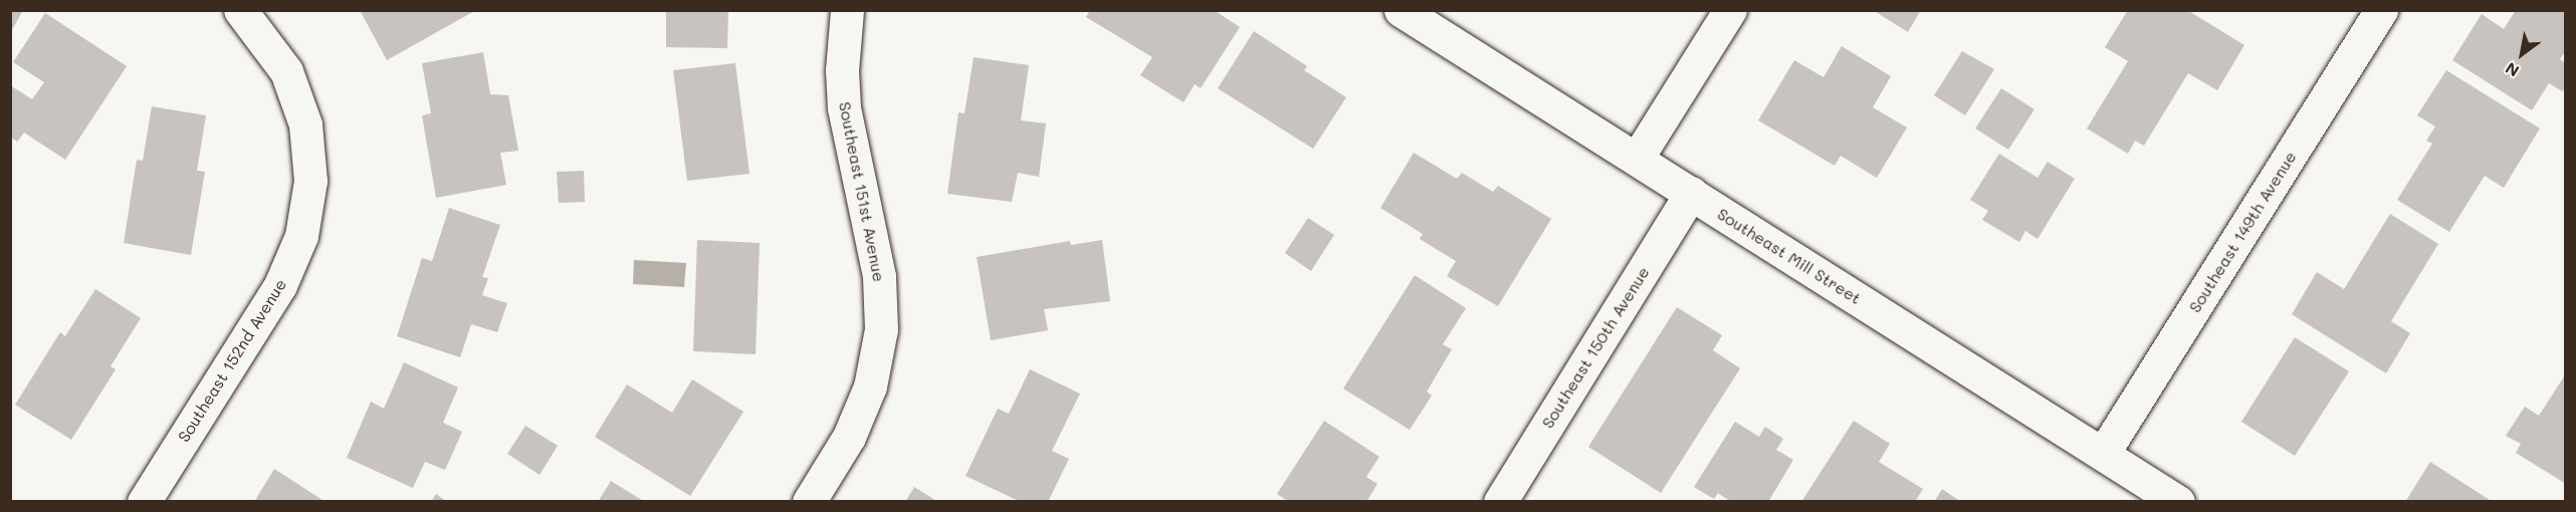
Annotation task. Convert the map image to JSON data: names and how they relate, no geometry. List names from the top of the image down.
{
  "streets": {
    "street": [
      "Southeast 151st Avenue",
      "Southeast 149th Avenue",
      "Southeast Mill Street",
      "Southeast 150th Avenue",
      "Southeast 152nd Avenue"
    ]
  },
  "crossings": [
    ["Southeast 149th Avenue", "Southeast Mill Street"],
    ["Southeast Mill Street", "Southeast 150th Avenue"]
  ],
  "north": "bottom left"
}
